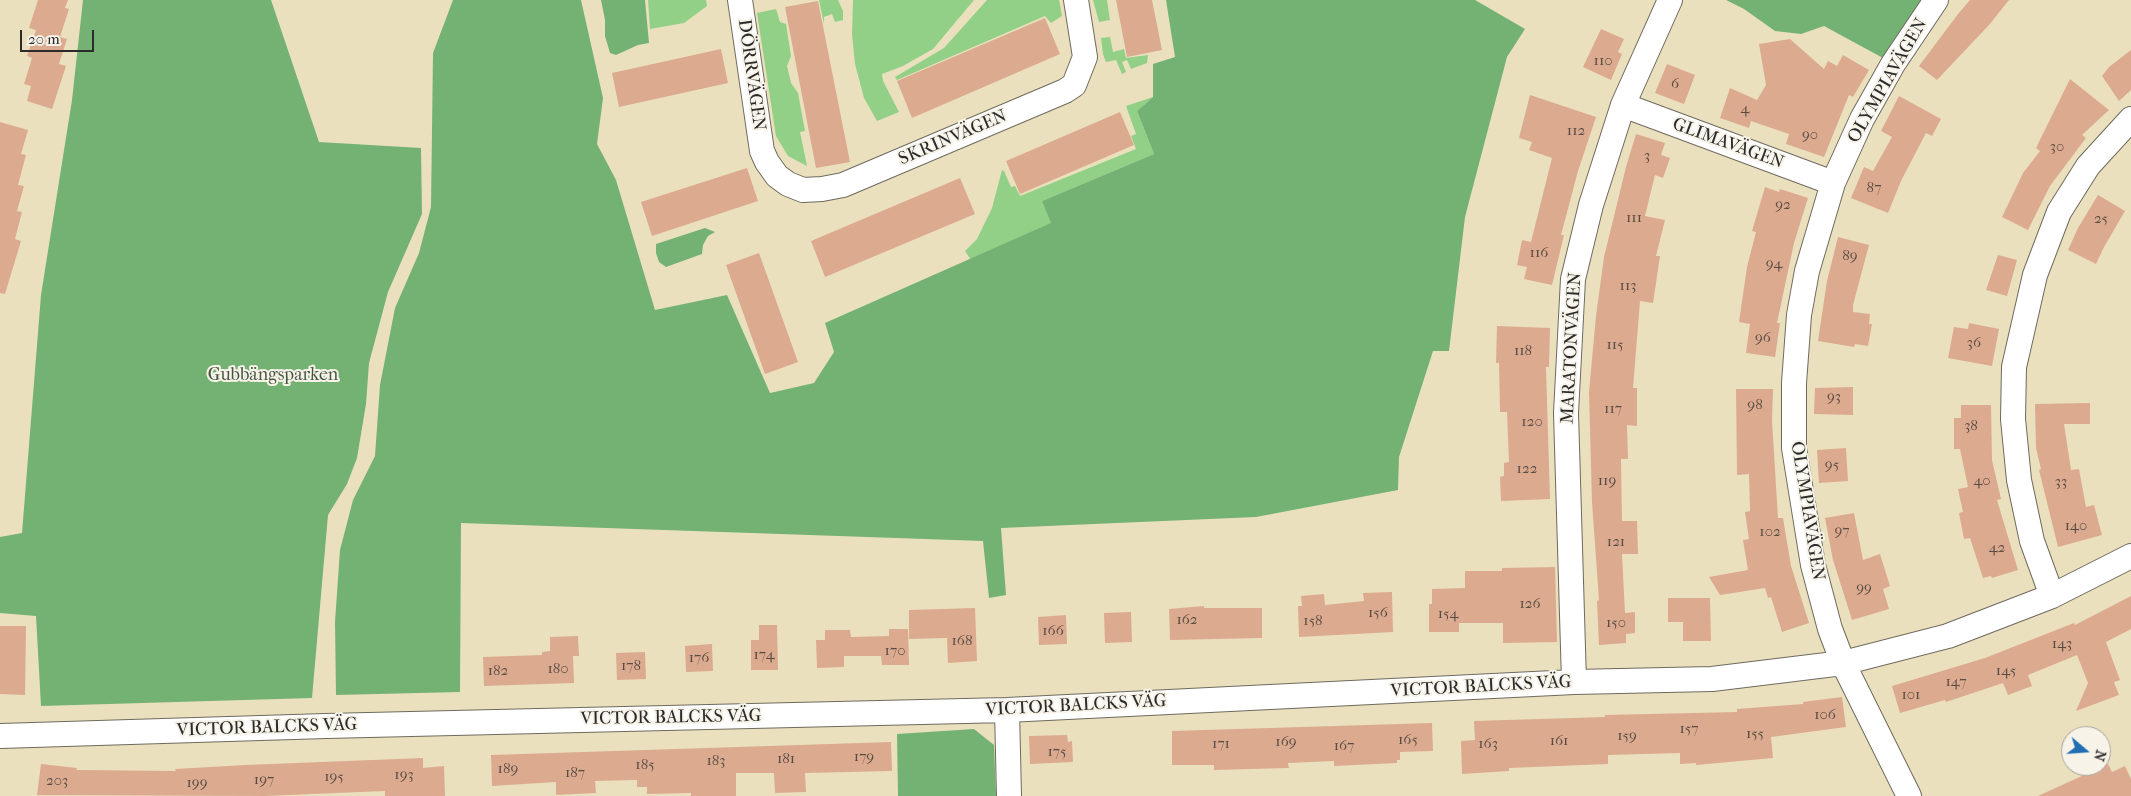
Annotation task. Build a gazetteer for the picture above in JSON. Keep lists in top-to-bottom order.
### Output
{
  "streets": {
    "street": [
      "DÖRRVÄGEN",
      "OLYMPIAVÄGEN",
      "SKRINVÄGEN",
      "GLIMAVÄGEN",
      "MARATONVÄGEN",
      "VICTOR BALCKS VÄG"
    ]
  },
  "crossings": [
    ["DÖRRVÄGEN", "SKRINVÄGEN"],
    ["OLYMPIAVÄGEN", "GLIMAVÄGEN"],
    ["OLYMPIAVÄGEN", "VICTOR BALCKS VÄG"],
    ["GLIMAVÄGEN", "MARATONVÄGEN"],
    ["MARATONVÄGEN", "VICTOR BALCKS VÄG"]
  ],
  "parks": ["Gubbängsparken"],
  "house_numbers": [
    "110",
    "6",
    "4",
    "112",
    "90",
    "30",
    "3",
    "87",
    "92",
    "111",
    "25",
    "116",
    "89",
    "94",
    "113",
    "96",
    "36",
    "115",
    "118",
    "93",
    "98",
    "117",
    "120",
    "38",
    "95",
    "122",
    "119",
    "40",
    "33",
    "140",
    "97",
    "102",
    "121",
    "42",
    "99",
    "126",
    "156",
    "154",
    "162",
    "158",
    "150",
    "166",
    "168",
    "143",
    "170",
    "174",
    "176",
    "178",
    "180",
    "182",
    "145",
    "147",
    "101",
    "106",
    "157",
    "155",
    "159",
    "165",
    "161",
    "169",
    "171",
    "163",
    "167",
    "175",
    "179",
    "181",
    "183",
    "185",
    "189",
    "187",
    "193",
    "195",
    "197",
    "203",
    "199"
  ],
  "scale_bar": "20 m",
  "north": "right"
}
